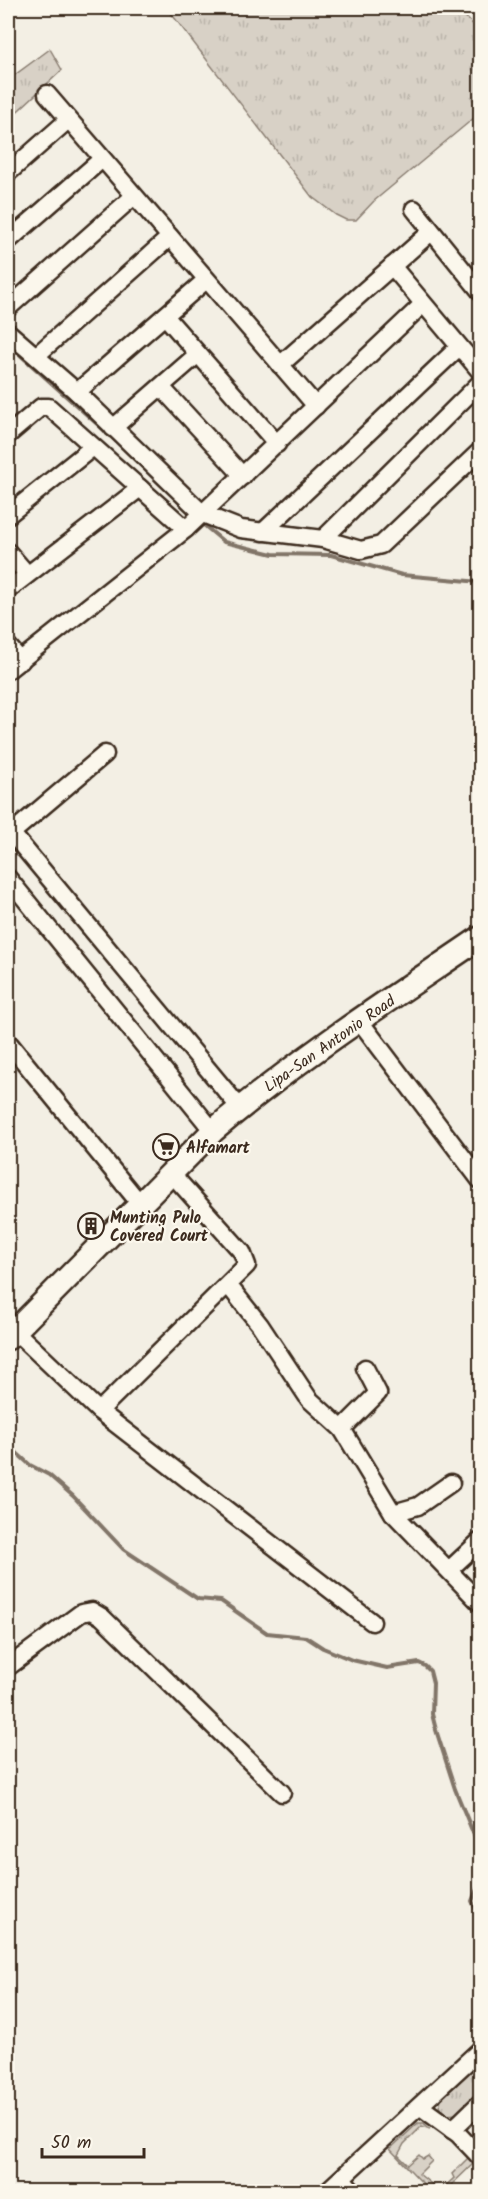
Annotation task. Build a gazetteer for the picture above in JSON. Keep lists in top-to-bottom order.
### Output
{
  "streets": {
    "main road": ["Lipa-San Antonio Road"]
  },
  "places": {
    "supermarket": ["Alfamart"],
    "building": ["Munting Pulo Covered Court"]
  },
  "scale_bar": "50 m"
}
